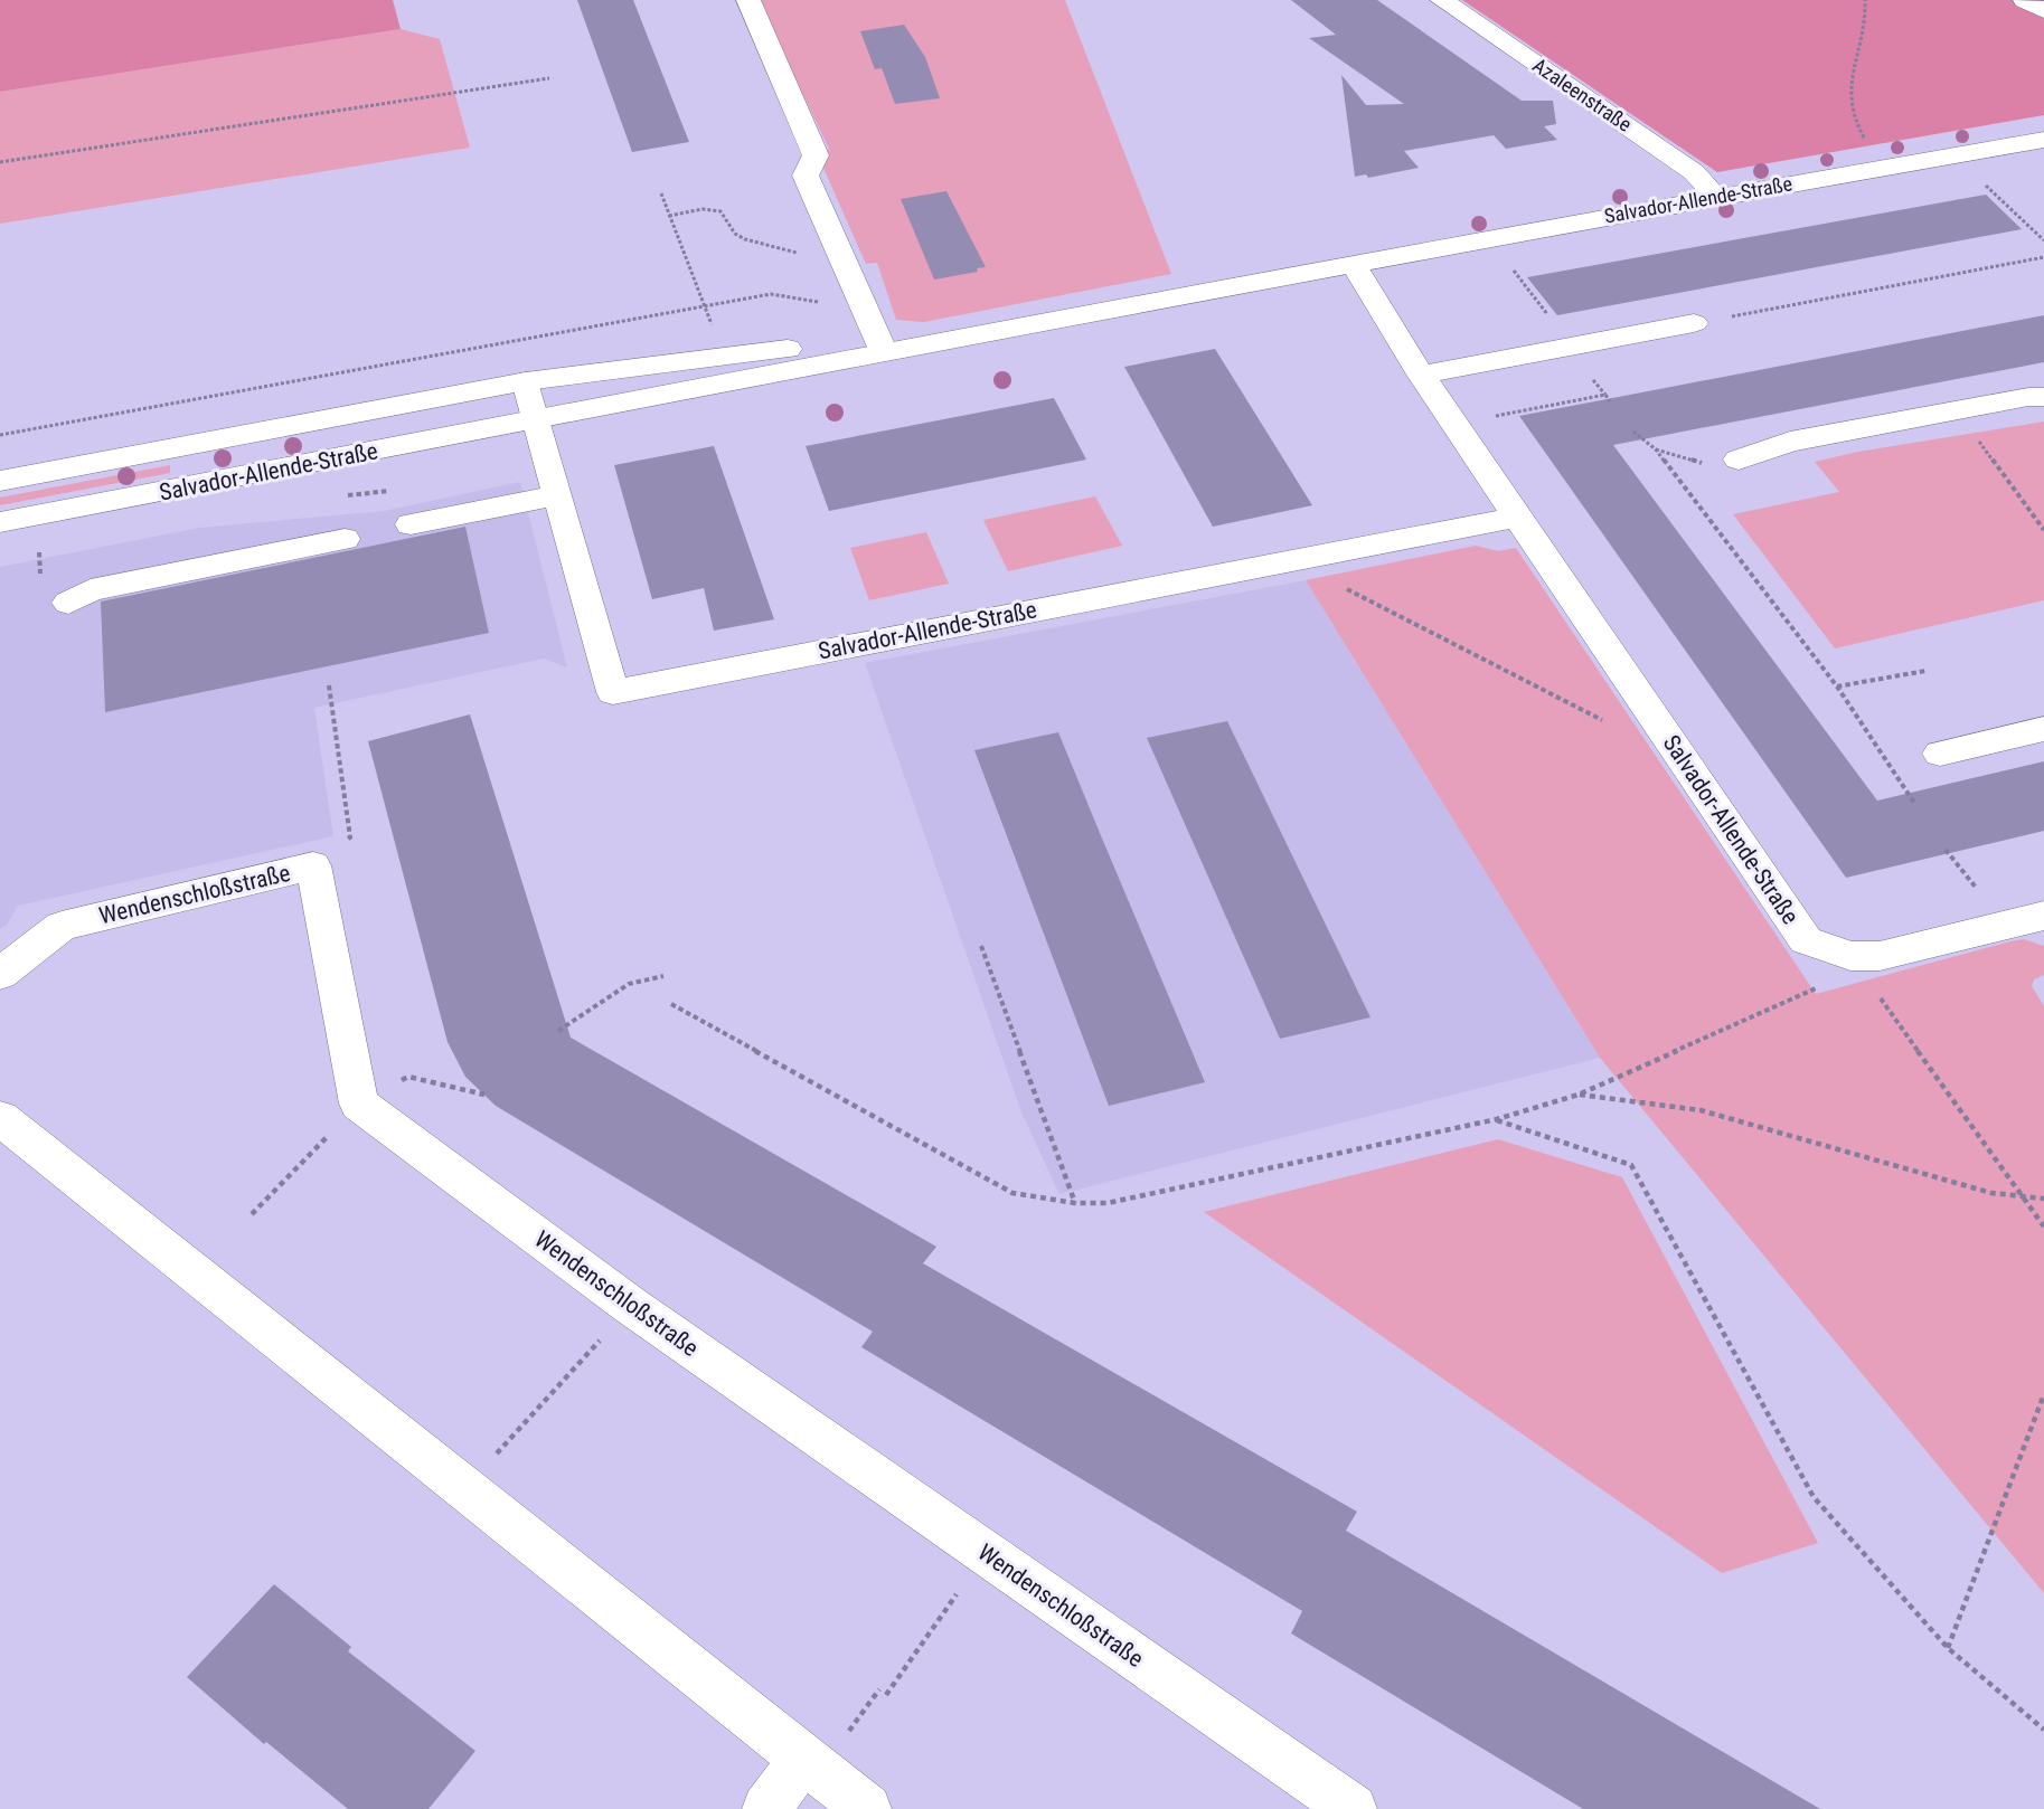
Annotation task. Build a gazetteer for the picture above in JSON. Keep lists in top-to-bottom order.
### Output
{
  "streets": {
    "street": ["Azaleenstraße", "Salvador-Allende-Straße", "Wendenschloßstraße"]
  },
  "crossings": [
    ["Azaleenstraße", "Salvador-Allende-Straße"]
  ]
}
